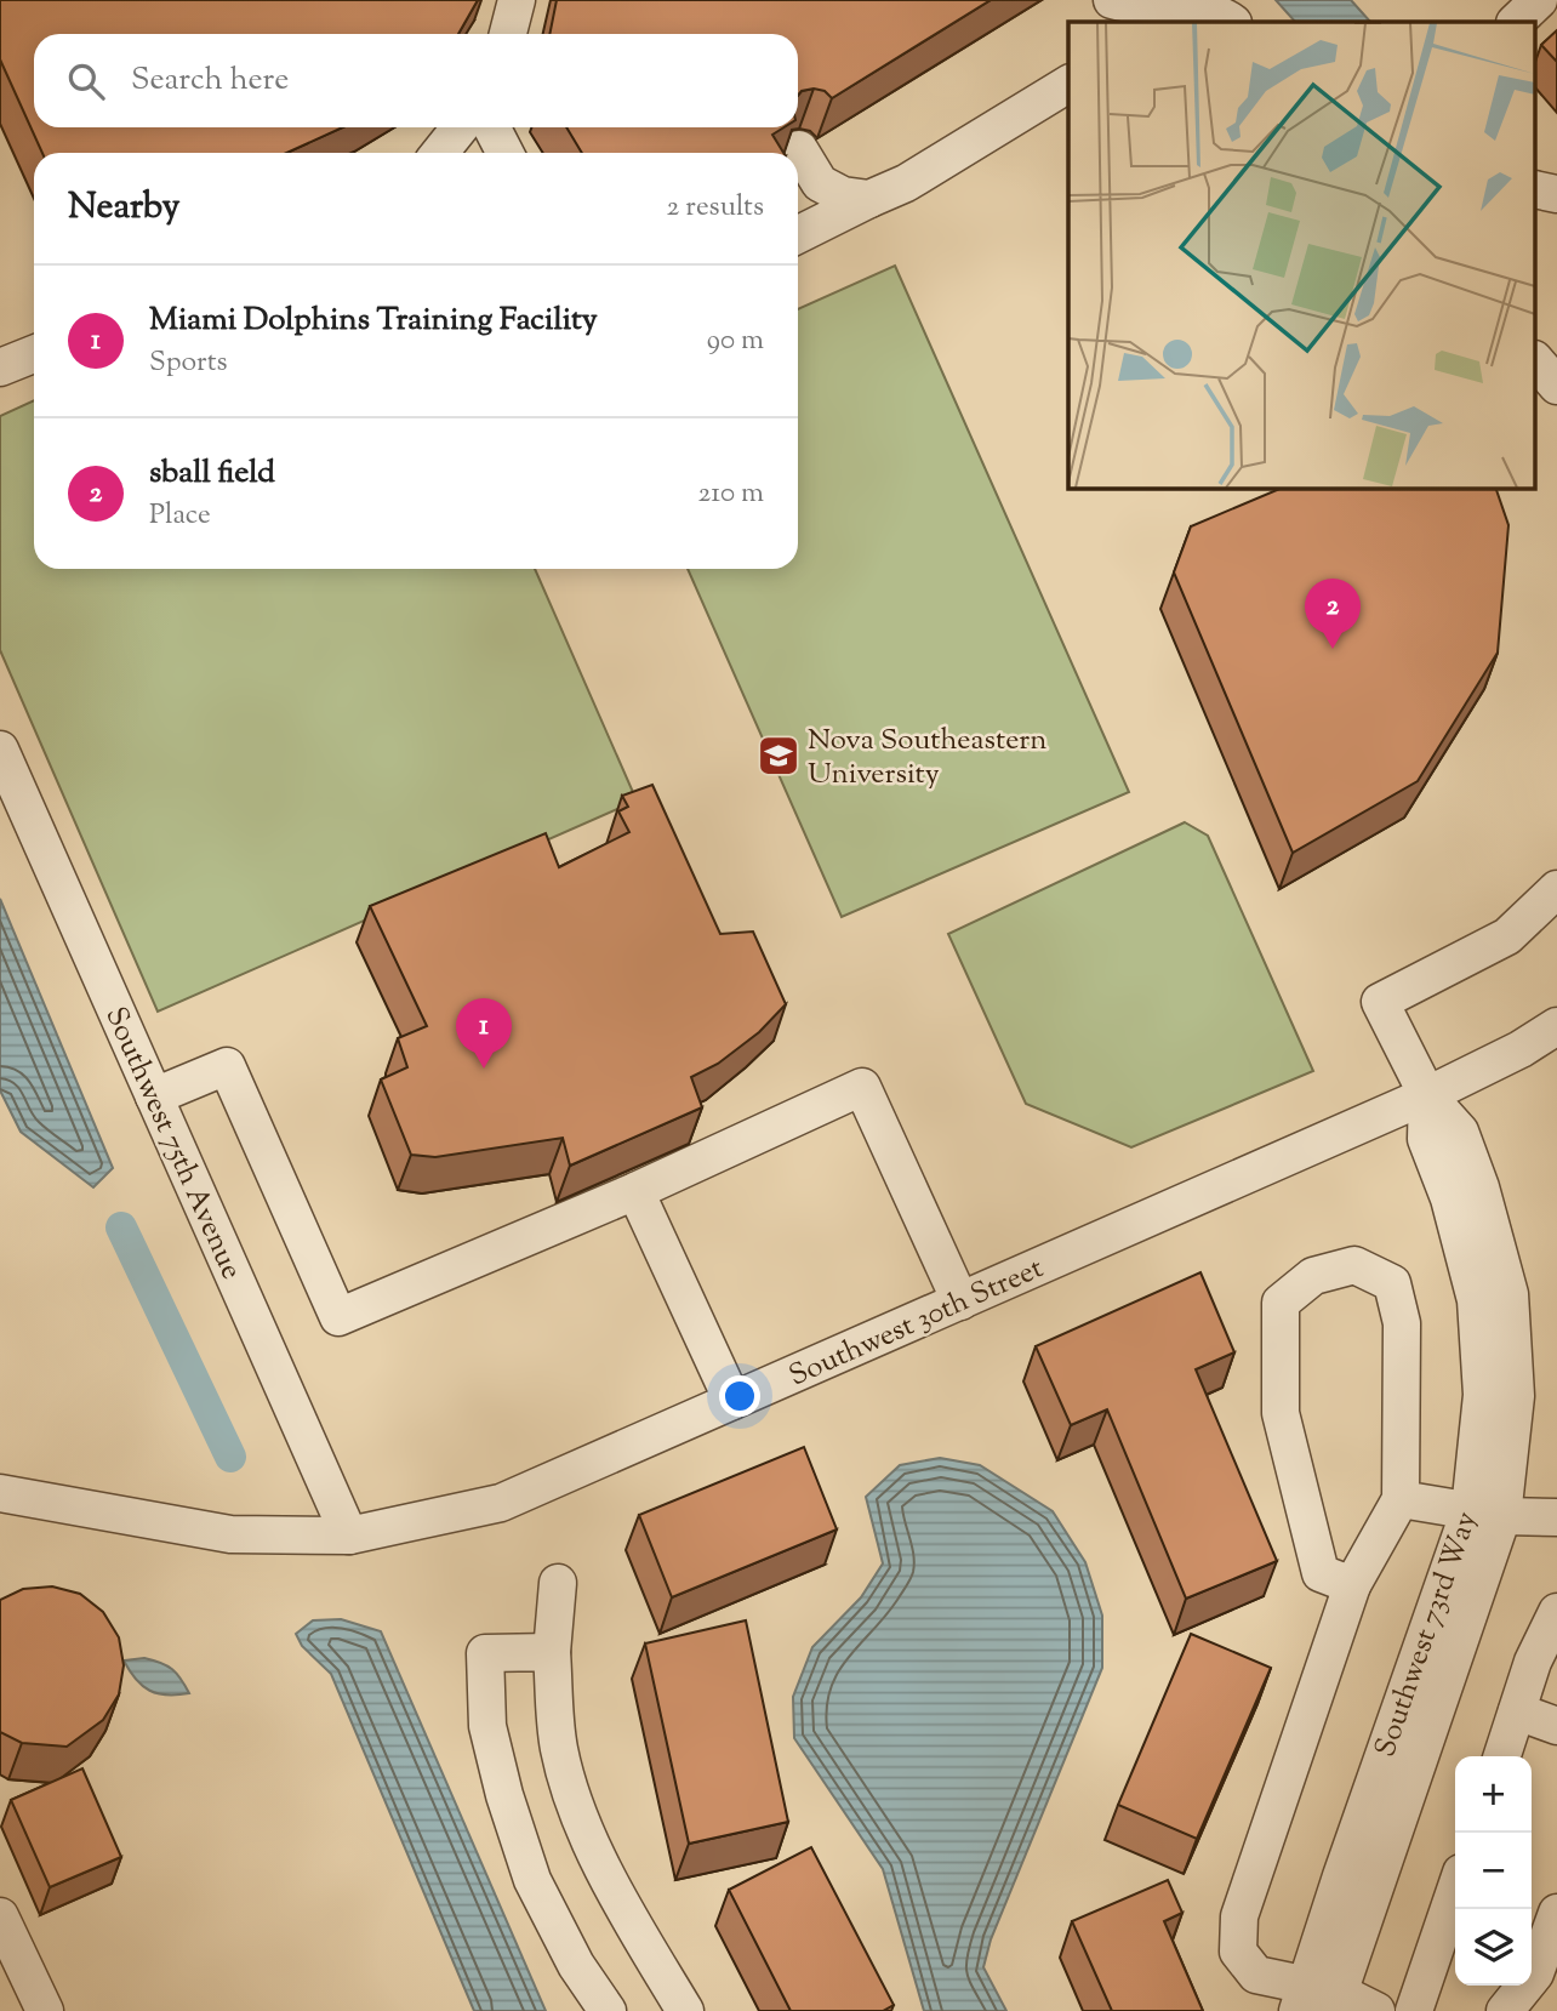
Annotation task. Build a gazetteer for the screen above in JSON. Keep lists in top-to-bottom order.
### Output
{
  "streets": {
    "street": ["Southwest 75th Avenue", "Southwest 30th Street", "Southwest 73rd Way"]
  },
  "crossings": [
    ["Southwest 75th Avenue", "Southwest 30th Street"],
    ["Southwest 30th Street", "Southwest 73rd Way"]
  ],
  "places": {
    "school or university": ["Nova Southeastern University"]
  },
  "page": {
    "search": "Search here",
    "heading": ["Nearby", "2 results"],
    "list": [
      {
        "mark": "1",
        "name": "Miami Dolphins Training Facility",
        "note": "Sports",
        "value": "90 m"
      },
      {
        "mark": "2",
        "name": "sball field",
        "note": "Place",
        "value": "210 m"
      }
    ],
    "pins": ["2", "1"],
    "map_buttons": ["+", "−"]
  }
}
